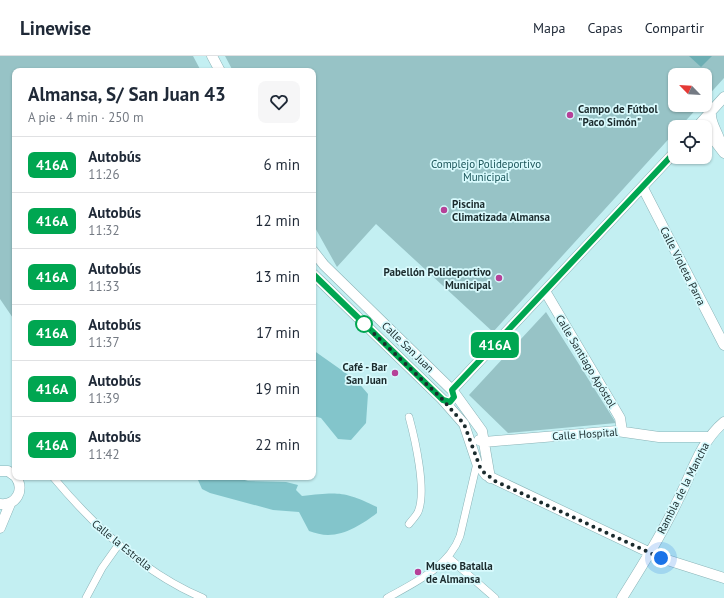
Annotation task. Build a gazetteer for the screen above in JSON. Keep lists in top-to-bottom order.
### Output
{
  "streets": {
    "street": [
      "Calle Violeta Parra",
      "Calle San Juan",
      "Calle Santiago Apóstol",
      "Calle Hospital",
      "Rambla de la Mancha",
      "Calle la Estrella"
    ]
  },
  "crossings": [
    ["Calle San Juan", "Calle Hospital"],
    ["Calle Santiago Apóstol", "Calle Hospital"],
    ["Calle Hospital", "Rambla de la Mancha"]
  ],
  "parks": ["Complejo Polideportivo Municipal"],
  "places": [
    "Campo de Fútbol \"Paco Simón\"",
    "Piscina Climatizada Almansa",
    "Pabellón Polideportivo Municipal",
    "Café - Bar San Juan",
    "Museo Batalla de Almansa"
  ],
  "lines": ["bus line 416A"],
  "north": "top left",
  "page": {
    "header": "Linewise",
    "nav": ["Mapa", "Capas", "Compartir"],
    "on_map": "416A",
    "heading": ["Almansa, S/ San Juan 43", "A pie · 4 min · 250 m"],
    "list": [
      {
        "mark": "416A",
        "name": "Autobús",
        "note": "11:26",
        "value": "6 min"
      },
      {
        "mark": "416A",
        "name": "Autobús",
        "note": "11:32",
        "value": "12 min"
      },
      {
        "mark": "416A",
        "name": "Autobús",
        "note": "11:33",
        "value": "13 min"
      },
      {
        "mark": "416A",
        "name": "Autobús",
        "note": "11:37",
        "value": "17 min"
      },
      {
        "mark": "416A",
        "name": "Autobús",
        "note": "11:39",
        "value": "19 min"
      },
      {
        "mark": "416A",
        "name": "Autobús",
        "note": "11:42",
        "value": "22 min"
      }
    ]
  }
}
